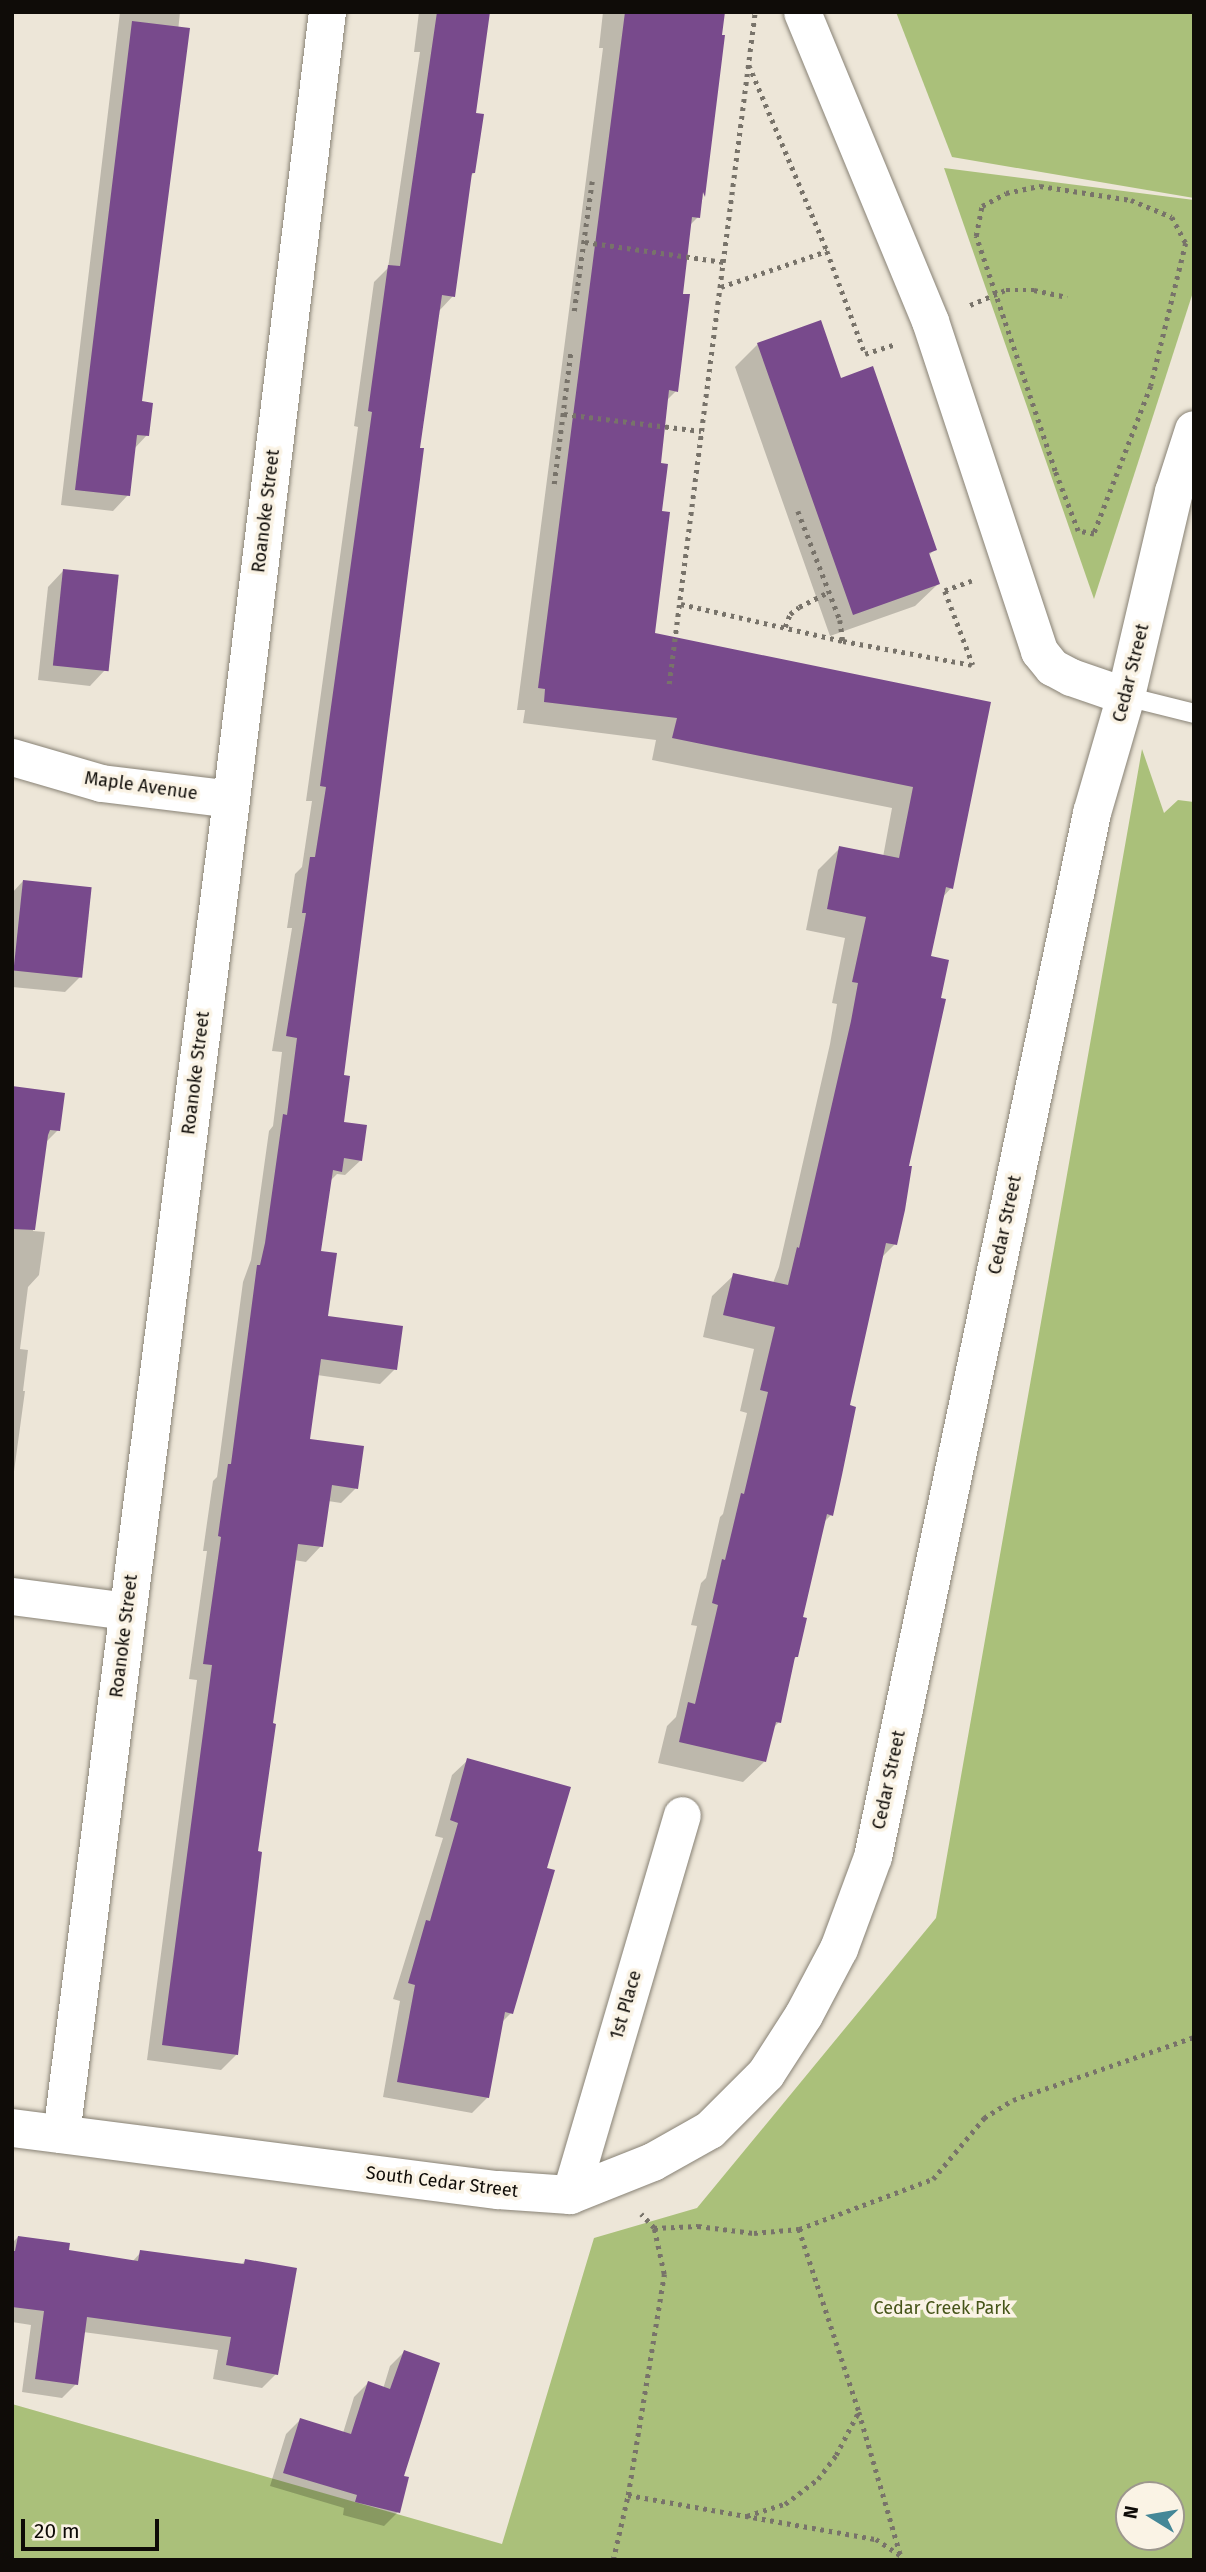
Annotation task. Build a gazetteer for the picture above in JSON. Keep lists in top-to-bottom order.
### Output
{
  "streets": {
    "street": [
      "Roanoke Street",
      "Cedar Street",
      "Maple Avenue",
      "1st Place",
      "South Cedar Street"
    ]
  },
  "crossings": [
    ["Roanoke Street", "Maple Avenue"],
    ["Roanoke Street", "South Cedar Street"],
    ["Cedar Street", "South Cedar Street"],
    ["1st Place", "South Cedar Street"]
  ],
  "parks": ["Cedar Creek Park"],
  "scale_bar": "20 m",
  "north": "left"
}
